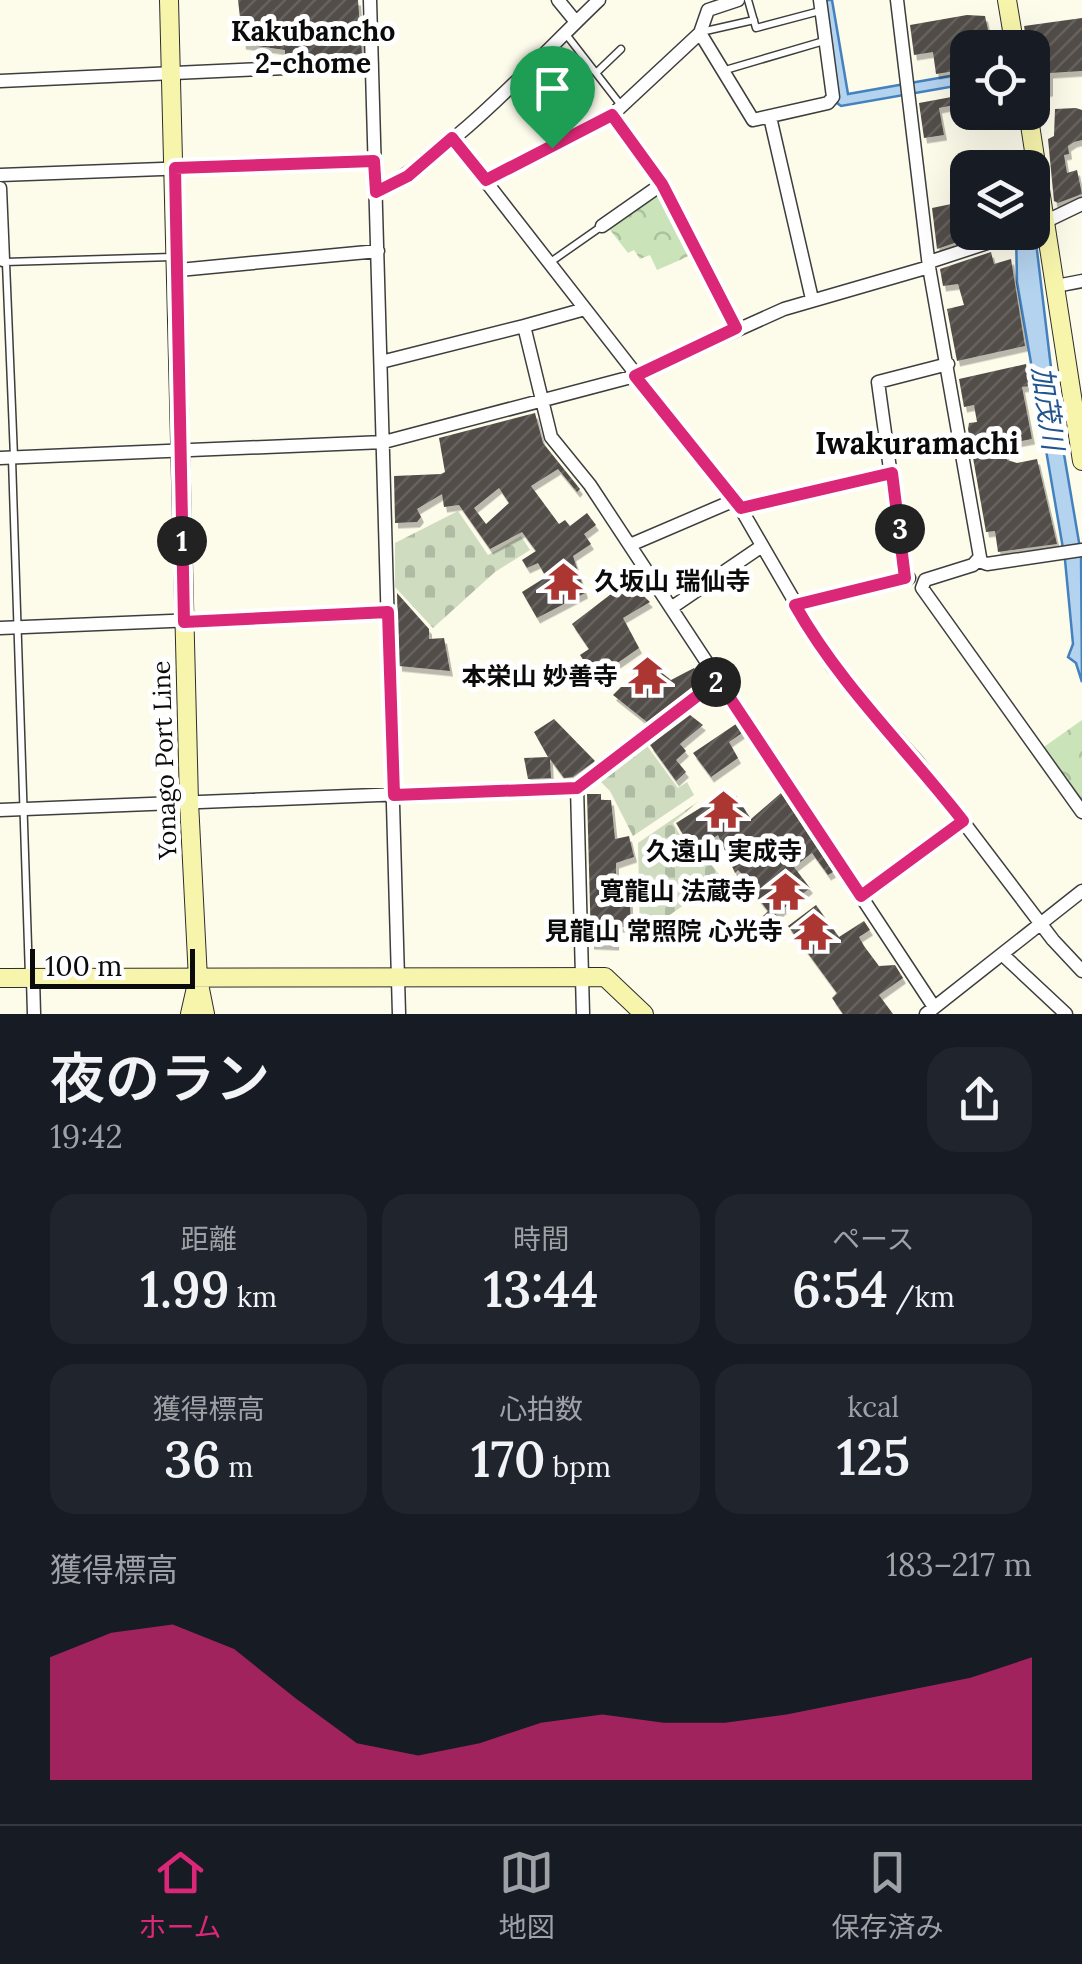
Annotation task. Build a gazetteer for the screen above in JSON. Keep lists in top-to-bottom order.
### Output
{
  "streets": {
    "main road": ["Yonago Port Line"]
  },
  "districts": ["Kakubancho 2-chome", "Iwakuramachi"],
  "water": ["加茂川"],
  "places": {
    "temple": [
      "久坂山 瑞仙寺",
      "本栄山 妙善寺",
      "久遠山 実成寺",
      "寛龍山 法蔵寺",
      "見龍山 常照院 心光寺"
    ]
  },
  "scale_bar": "100 m",
  "page": {
    "pins": ["3", "1", "2"],
    "scale": "100 m",
    "heading": ["夜のラン", "19:42"],
    "stats": [
      ["距離", "1.99 km"],
      ["時間", "13:44"],
      ["ペース", "6:54 /km"],
      ["獲得標高", "36 m"],
      ["心拍数", "170 bpm"],
      ["kcal", "125"]
    ],
    "chart": ["獲得標高", "183–217 m"],
    "tabs": ["ホーム", "地図", "保存済み"]
  }
}
